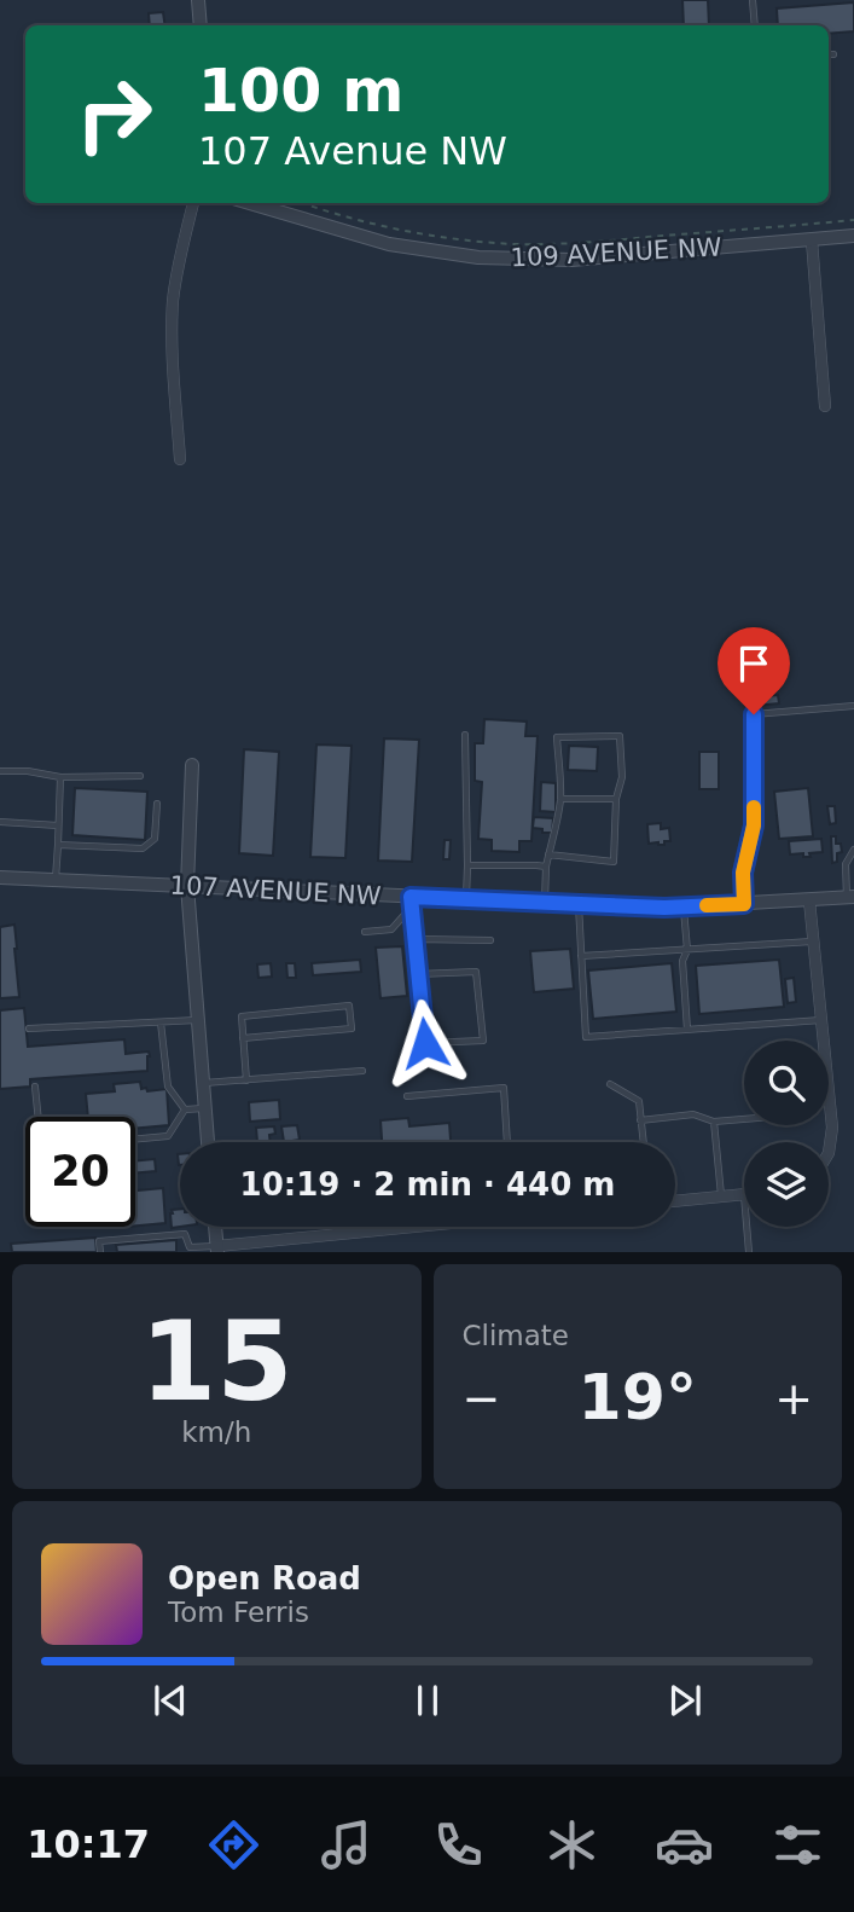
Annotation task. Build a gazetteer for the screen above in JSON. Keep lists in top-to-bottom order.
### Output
{
  "streets": {
    "street": ["109 AVENUE NW", "107 AVENUE NW"]
  },
  "page": {
    "turn": ["100 m", "107 Avenue NW"],
    "limit": "20",
    "trip": "10:19 · 2 min · 440 m",
    "tile": [
      ["15", "km/h"],
      "Climate"
    ],
    "heat": ["−", "19°", "+"],
    "song": ["Open Road", "Tom Ferris"],
    "tabs": "10:17"
  }
}
